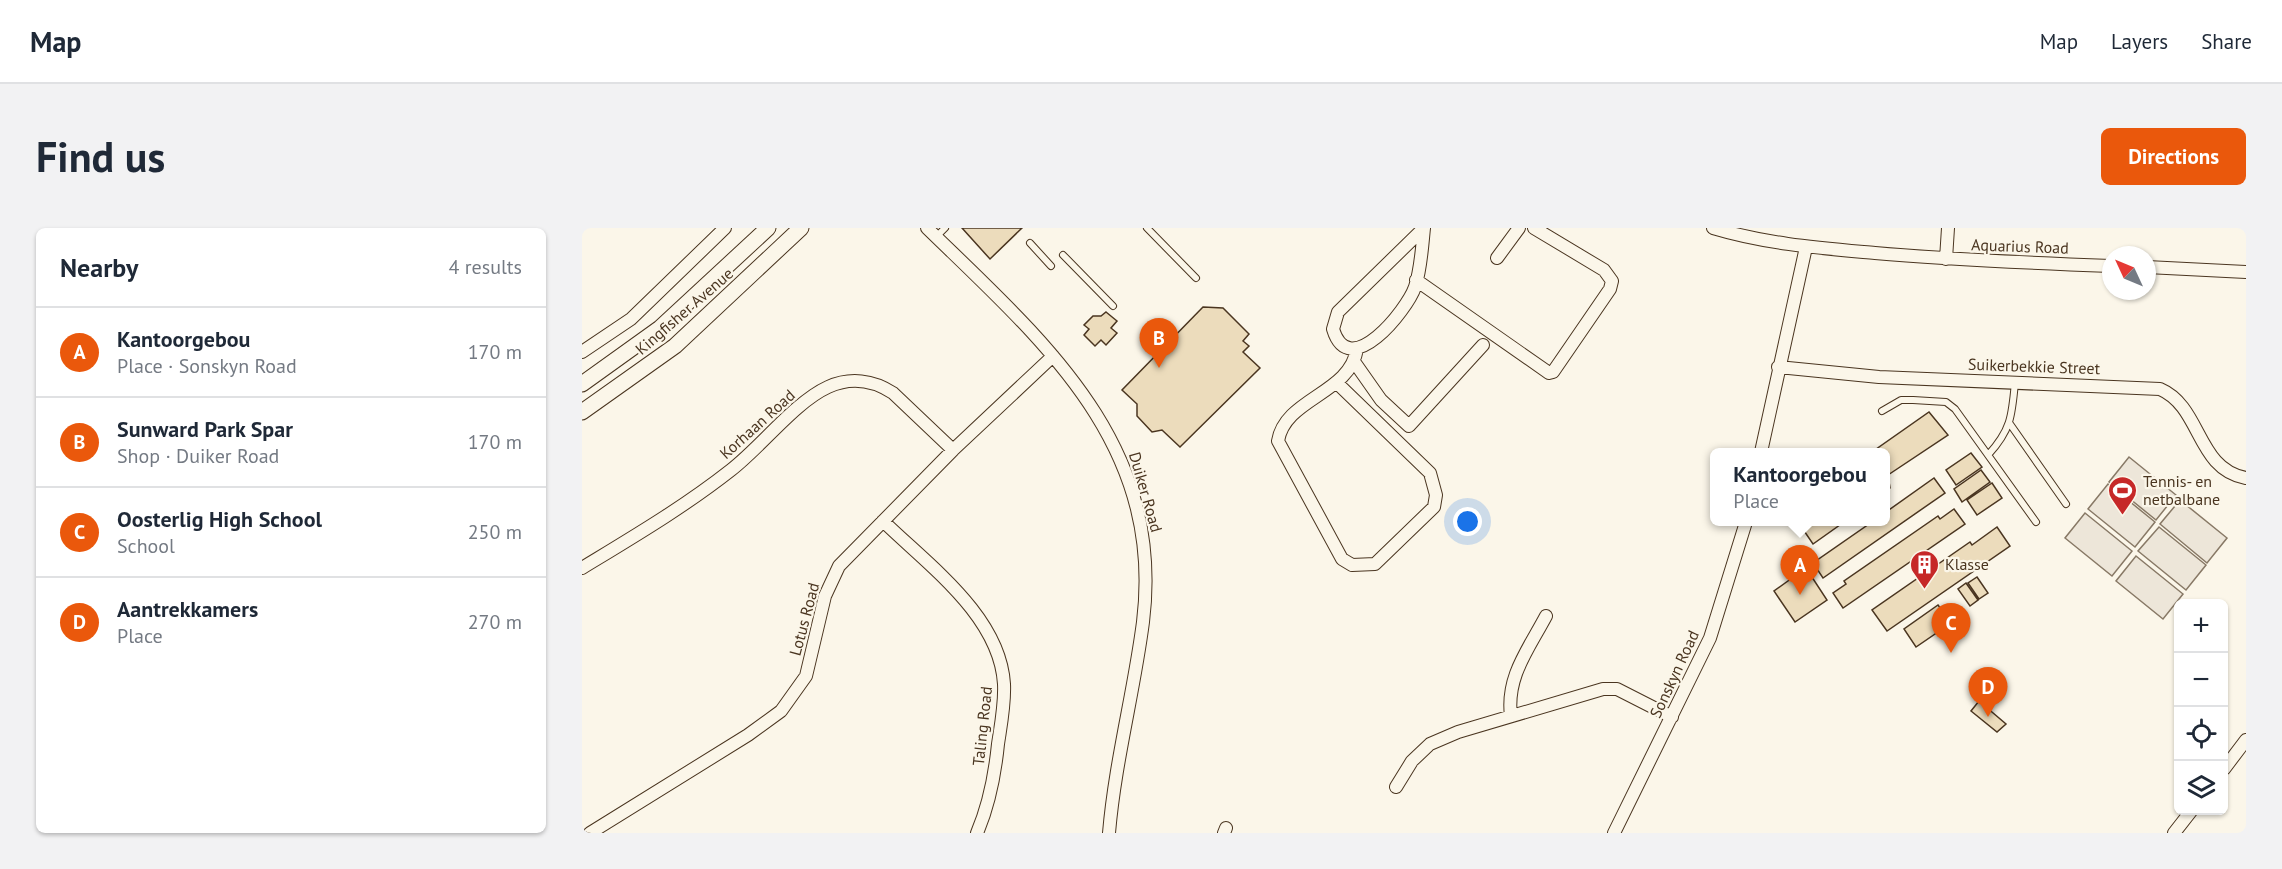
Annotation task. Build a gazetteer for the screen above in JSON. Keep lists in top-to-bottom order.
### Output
{
  "streets": {
    "street": [
      "Aquarius Road",
      "Kingfisher Avenue",
      "Suikerbekkie Street",
      "Korhaan Road",
      "Duiker Road",
      "Lotus Road",
      "Sonskyn Road",
      "Taling Road"
    ]
  },
  "crossings": [
    ["Korhaan Road", "Lotus Road"],
    ["Duiker Road", "Lotus Road"],
    ["Lotus Road", "Taling Road"]
  ],
  "places": {
    "sports": ["Tennis- en netbalbane"],
    "building": ["Klasse"]
  },
  "north": "top left",
  "page": {
    "header": "Map",
    "nav": ["Map", "Layers", "Share"],
    "buttons": "Directions",
    "title": "Find us",
    "heading": ["Nearby", "4 results"],
    "list": [
      {
        "mark": "A",
        "name": "Kantoorgebou",
        "note": "Place · Sonskyn Road",
        "value": "170 m"
      },
      {
        "mark": "B",
        "name": "Sunward Park Spar",
        "note": "Shop · Duiker Road",
        "value": "170 m"
      },
      {
        "mark": "C",
        "name": "Oosterlig High School",
        "note": "School",
        "value": "250 m"
      },
      {
        "mark": "D",
        "name": "Aantrekkamers",
        "note": "Place",
        "value": "270 m"
      }
    ],
    "pins": [
      "B",
      "A",
      "C",
      "D"
    ],
    "popup": ["Kantoorgebou", "Place"],
    "map_buttons": ["+", "−"]
  }
}
